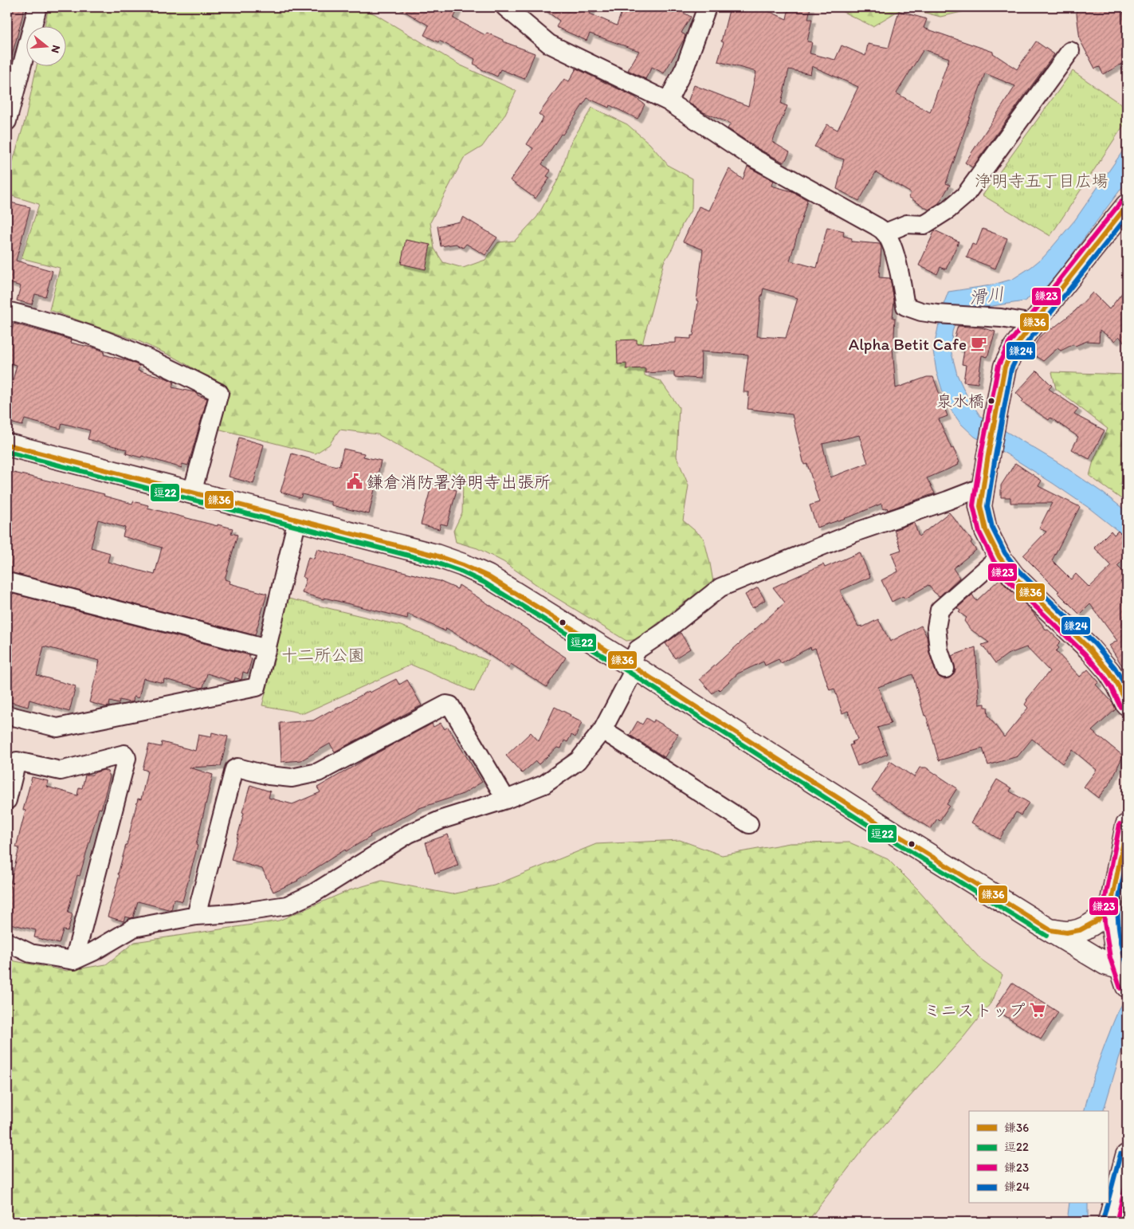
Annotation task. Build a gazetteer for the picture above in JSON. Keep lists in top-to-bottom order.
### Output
{
  "water": ["滑川"],
  "parks": ["浄明寺五丁目広場", "十二所公園"],
  "places": {
    "cafe": ["Alpha Betit Cafe"],
    "other": ["泉水橋"],
    "public building": ["鎌倉消防署浄明寺出張所"],
    "supermarket": ["ミニストップ"]
  },
  "lines": [
    "transit line 鎌23",
    "transit line 鎌36",
    "transit line 鎌24",
    "transit line 逗22"
  ],
  "legend": [
    "鎌36",
    "逗22",
    "鎌23",
    "鎌24"
  ],
  "north": "right"
}
